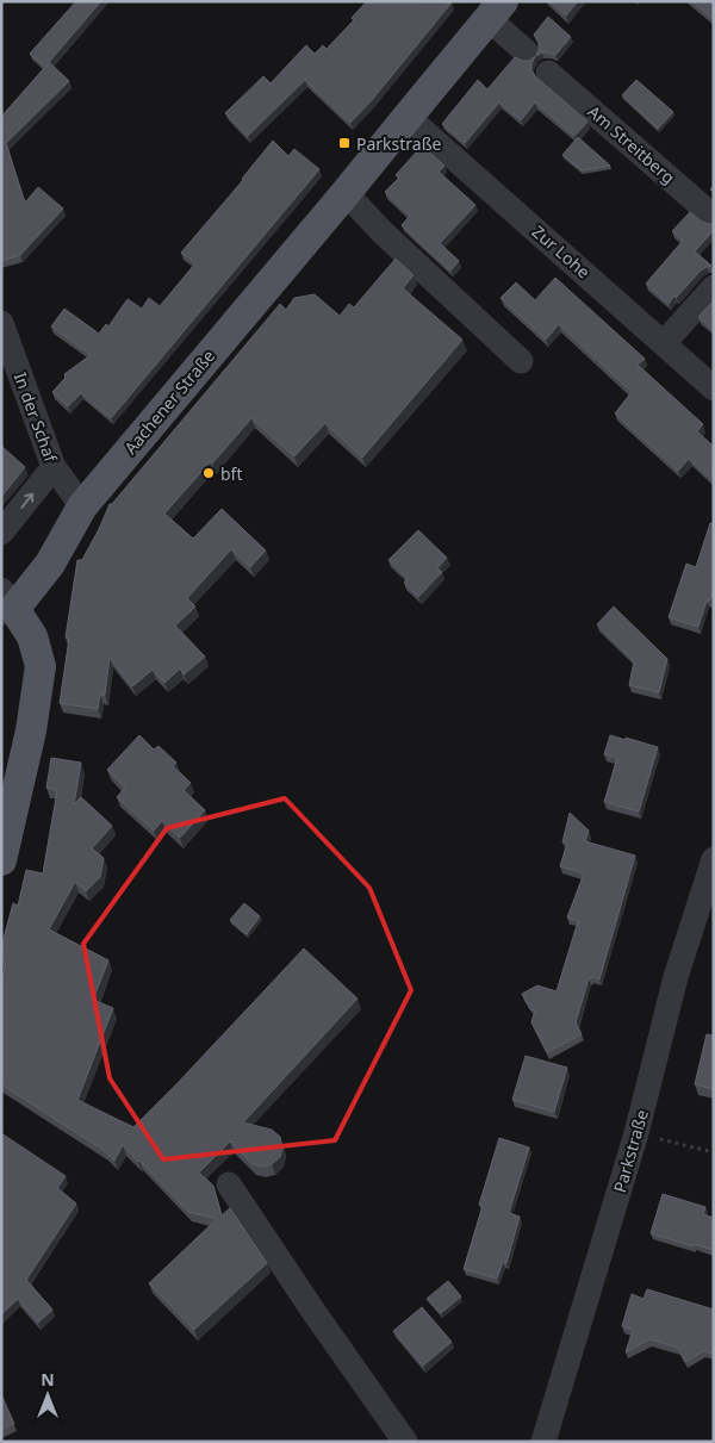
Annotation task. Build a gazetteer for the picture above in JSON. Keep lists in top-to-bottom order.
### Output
{
  "streets": {
    "main road": ["Aachener Straße"],
    "street": [
      "Am Streitberg",
      "Zur Lohe",
      "In der Schaf",
      "Parkstraße"
    ]
  },
  "crossings": [
    ["Zur Lohe", "Aachener Straße"],
    ["Aachener Straße", "In der Schaf"]
  ],
  "places": {
    "transit": ["Parkstraße"],
    "other": ["bft"]
  },
  "north": "top"
}
